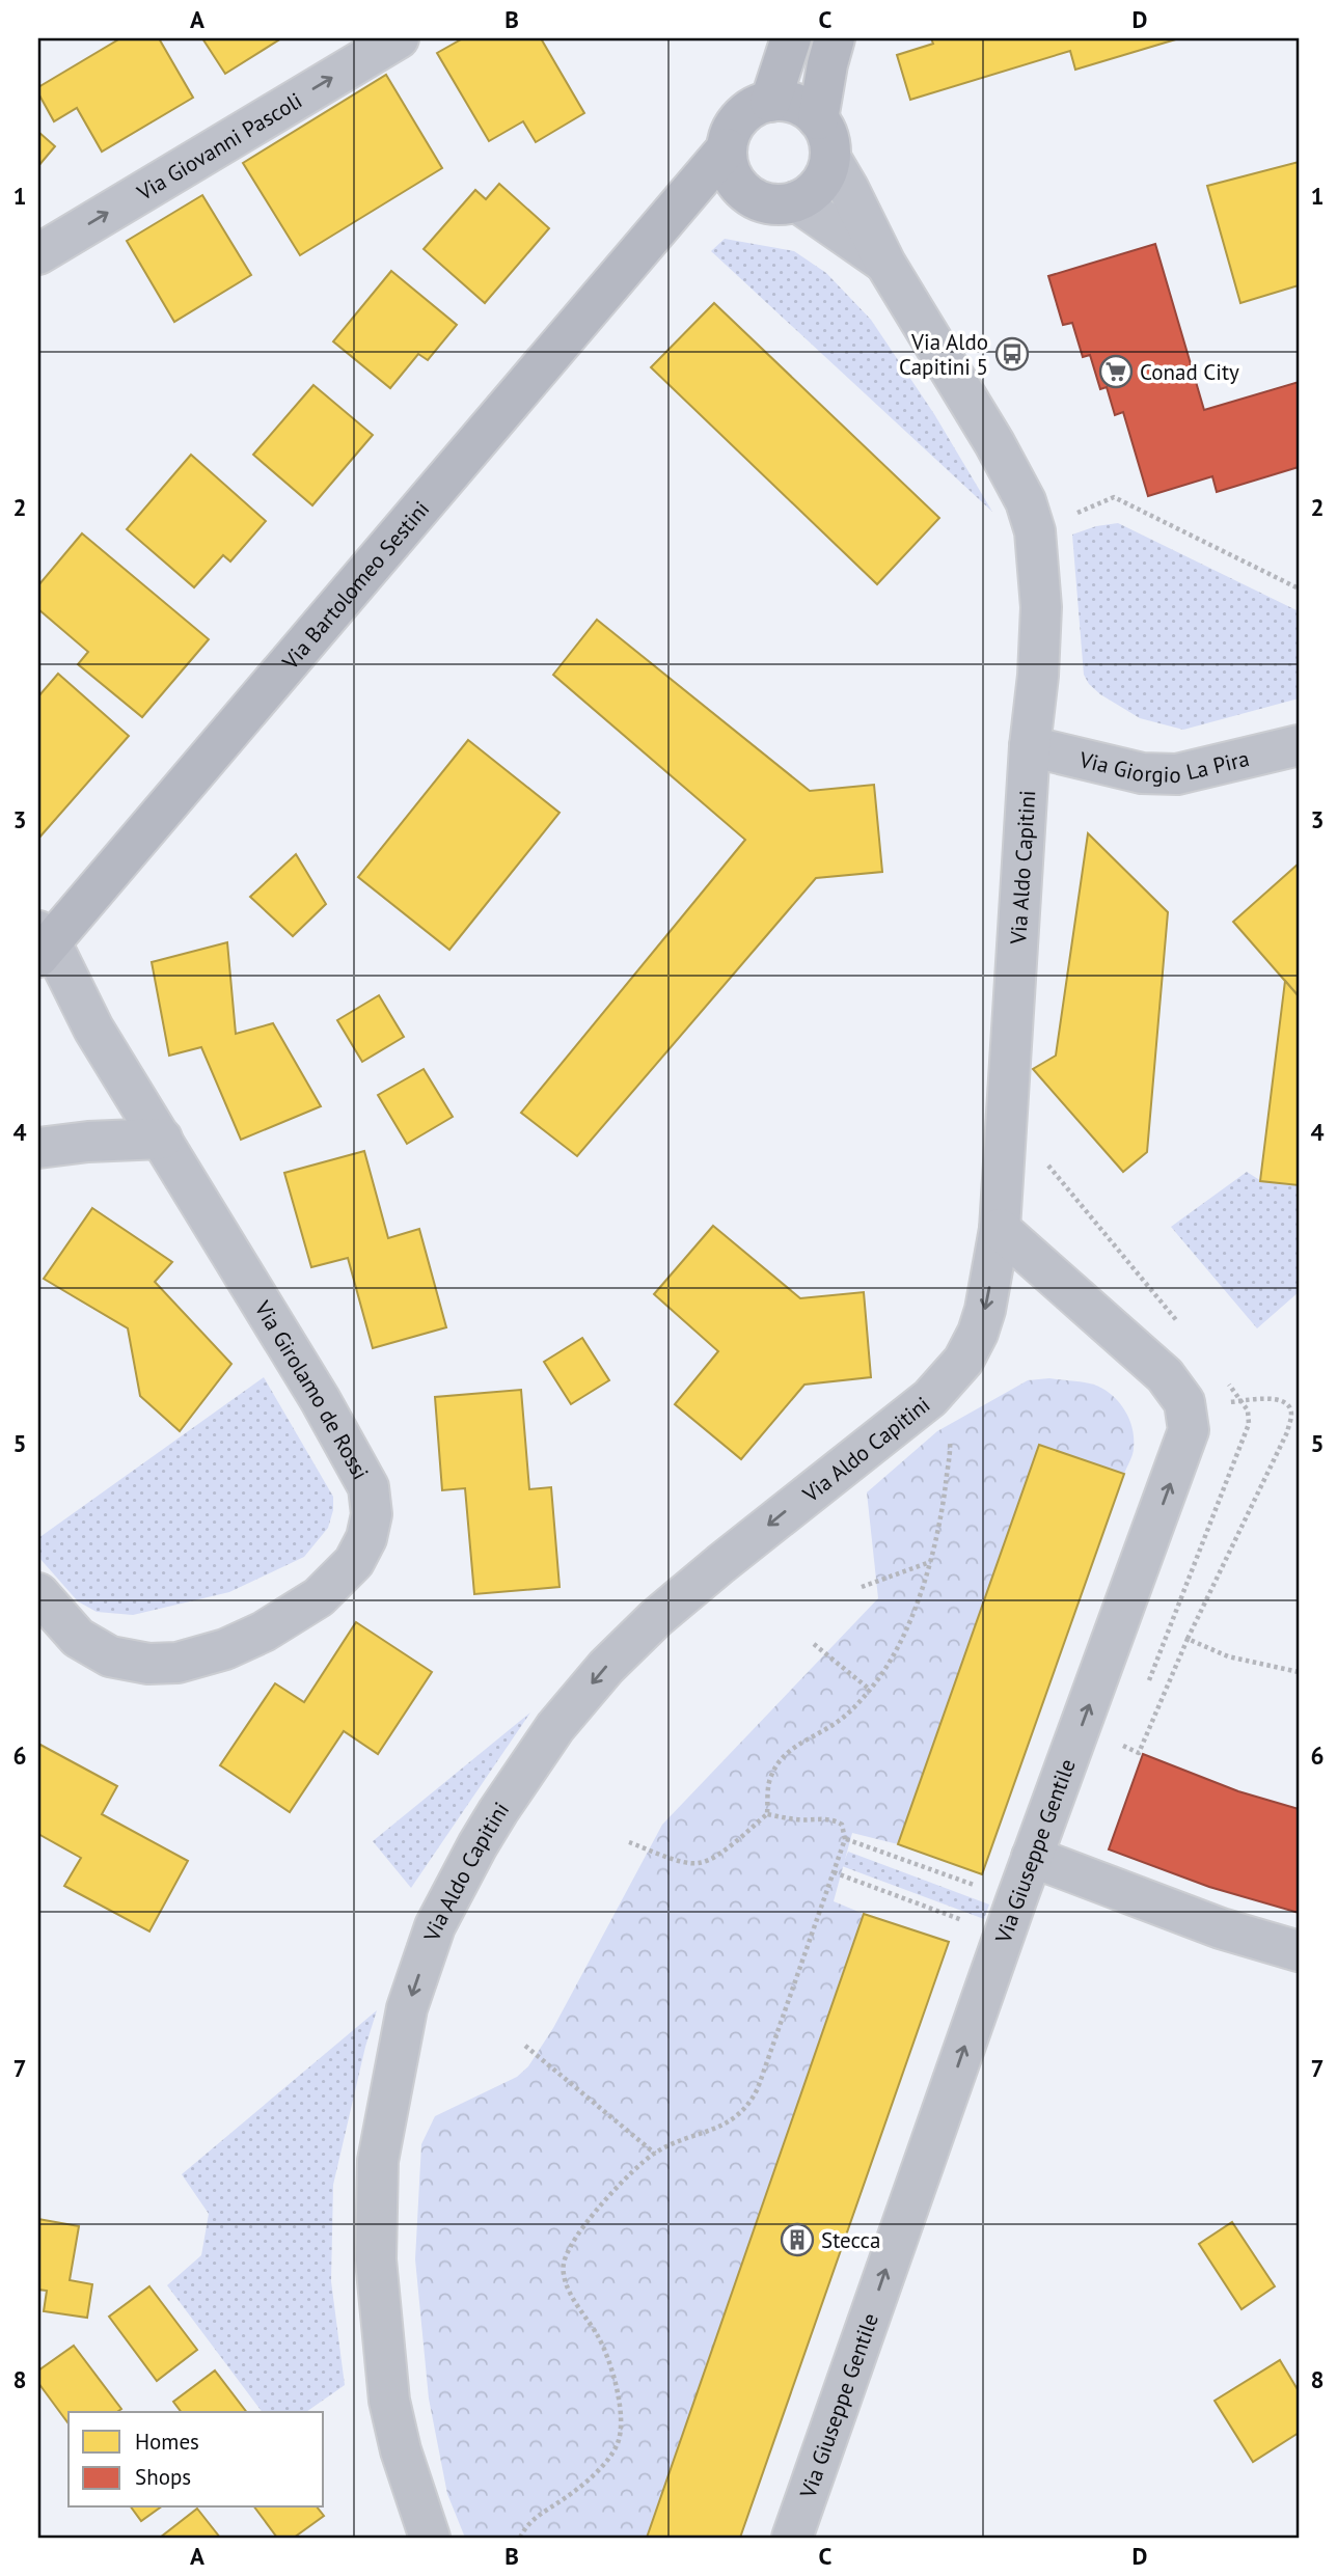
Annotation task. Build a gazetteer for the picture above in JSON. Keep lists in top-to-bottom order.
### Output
{
  "streets": {
    "main road": ["Via Bartolomeo Sestini"],
    "street": [
      "Via Giovanni Pascoli",
      "Via Giorgio La Pira",
      "Via Aldo Capitini",
      "Via Girolamo de Rossi",
      "Via Giuseppe Gentile"
    ]
  },
  "crossings": [
    ["Via Bartolomeo Sestini", "Via Aldo Capitini"],
    ["Via Bartolomeo Sestini", "Via Girolamo de Rossi"],
    ["Via Giorgio La Pira", "Via Aldo Capitini"]
  ],
  "one_way": ["Via Giovanni Pascoli", "Via Aldo Capitini", "Via Giuseppe Gentile"],
  "places": {
    "bus stop": ["Via Aldo Capitini 5"],
    "supermarket": ["Conad City"],
    "building": ["Stecca"]
  },
  "legend": ["Homes", "Shops"],
  "grid": {
    "columns": [
      "A",
      "B",
      "C",
      "D"
    ],
    "rows": [
      "1",
      "2",
      "3",
      "4",
      "5",
      "6",
      "7",
      "8"
    ]
  }
}
